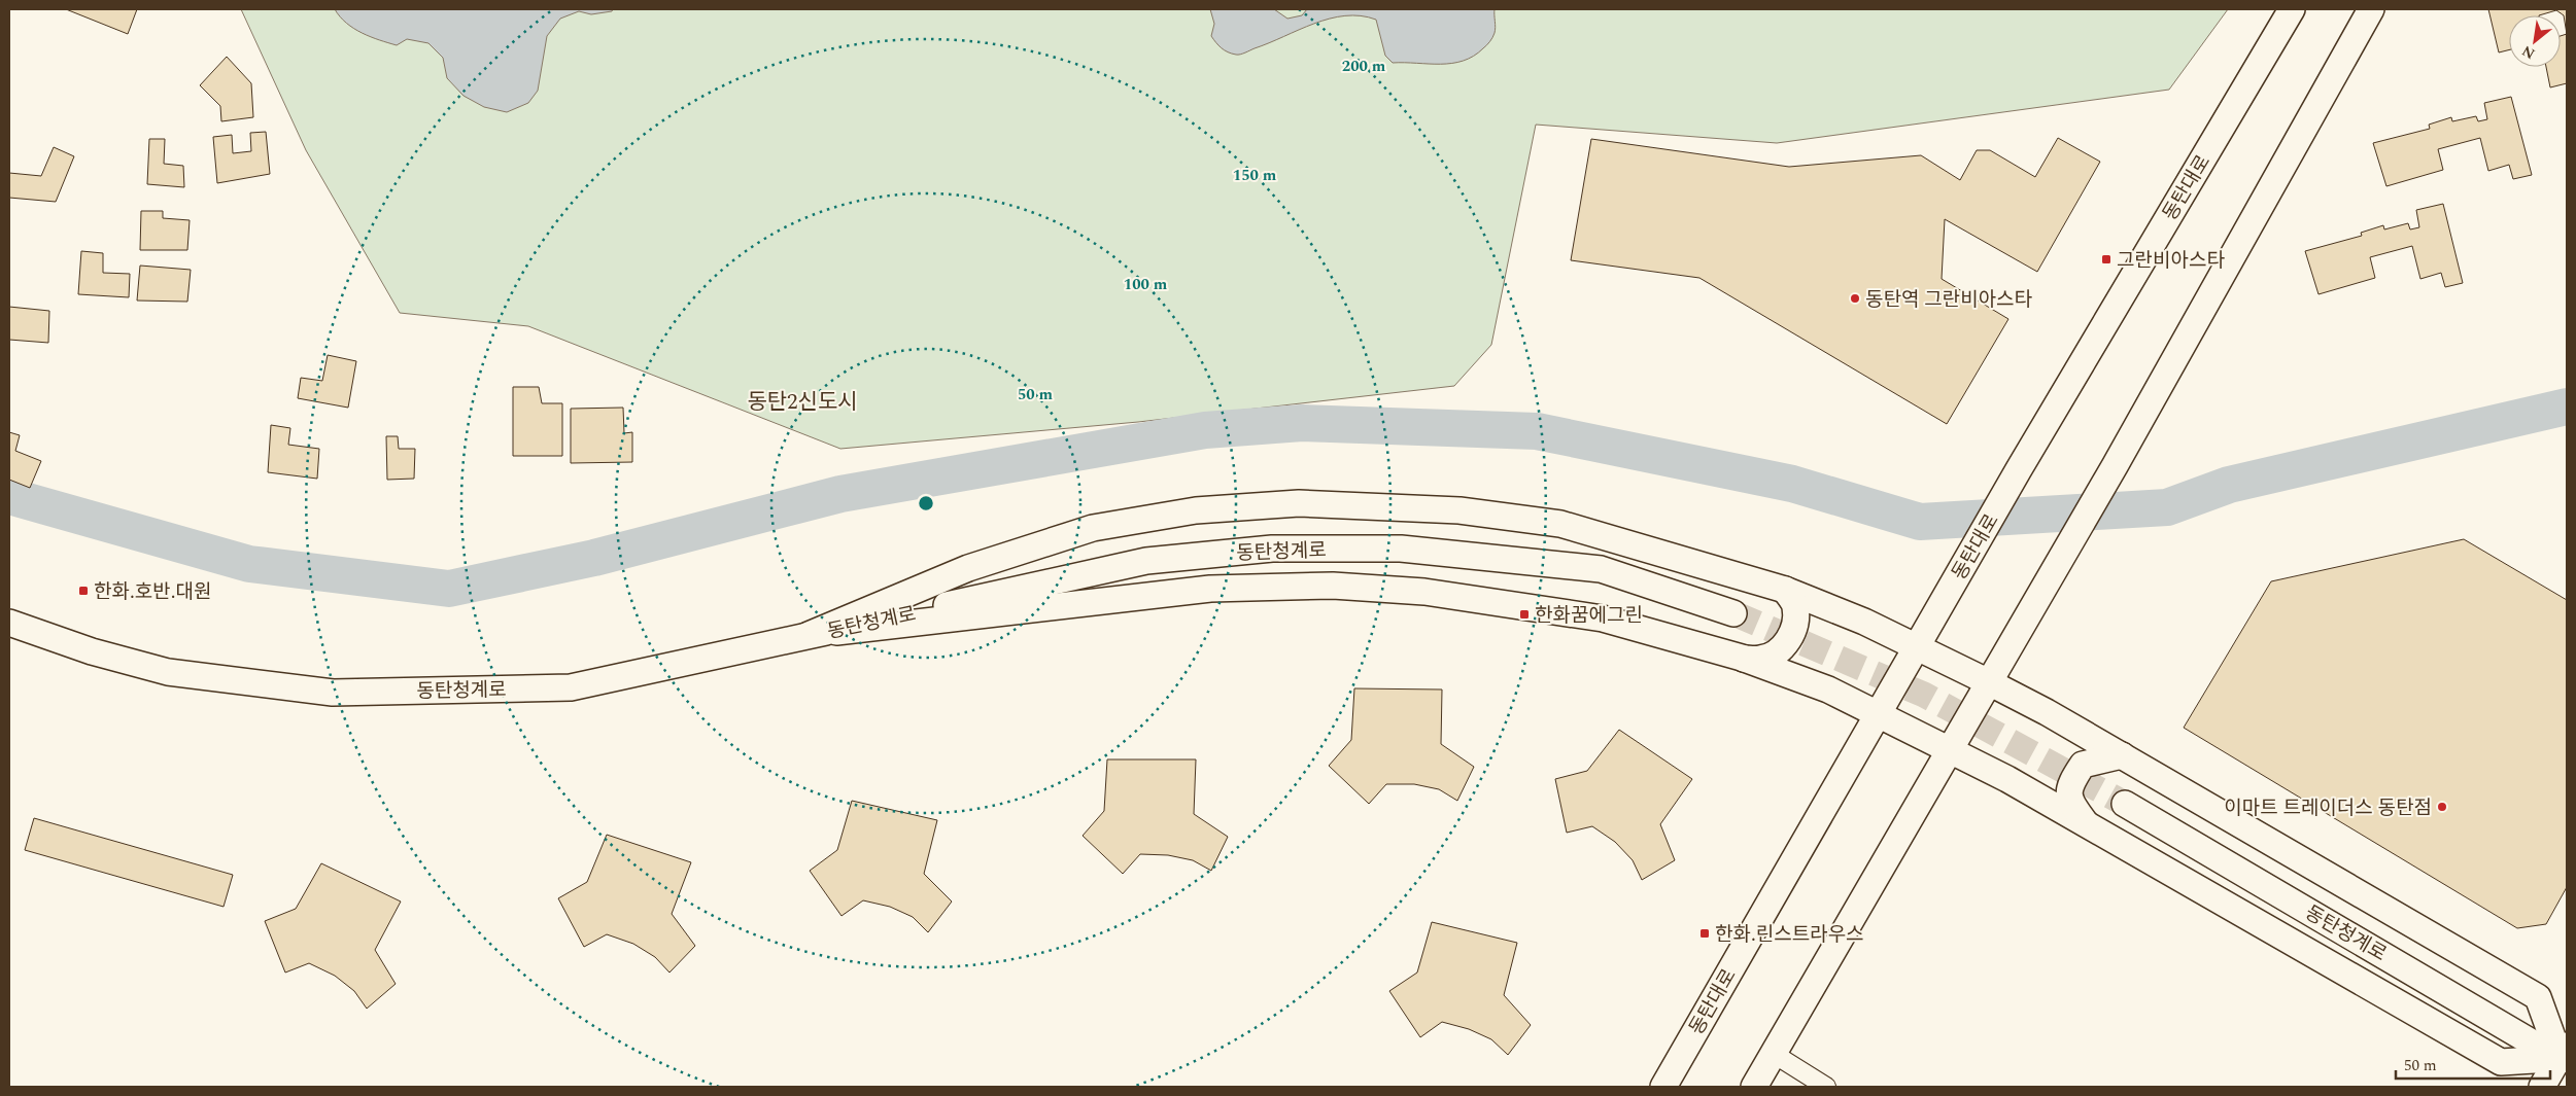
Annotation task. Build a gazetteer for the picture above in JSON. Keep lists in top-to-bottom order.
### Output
{
  "streets": {
    "street": ["동탄대로", "동탄청계로"]
  },
  "districts": ["동탄2신도시"],
  "places": {
    "transit": [
      "그란비아스타",
      "한화.호반.대원",
      "한화꿈에그린",
      "한화.린스트라우스"
    ],
    "other": ["동탄역 그란비아스타", "이마트 트레이더스 동탄점"]
  },
  "scale_bar": "50 m",
  "north": "bottom left",
  "rings": [
    "200 m",
    "150 m",
    "100 m",
    "50 m"
  ]
}
